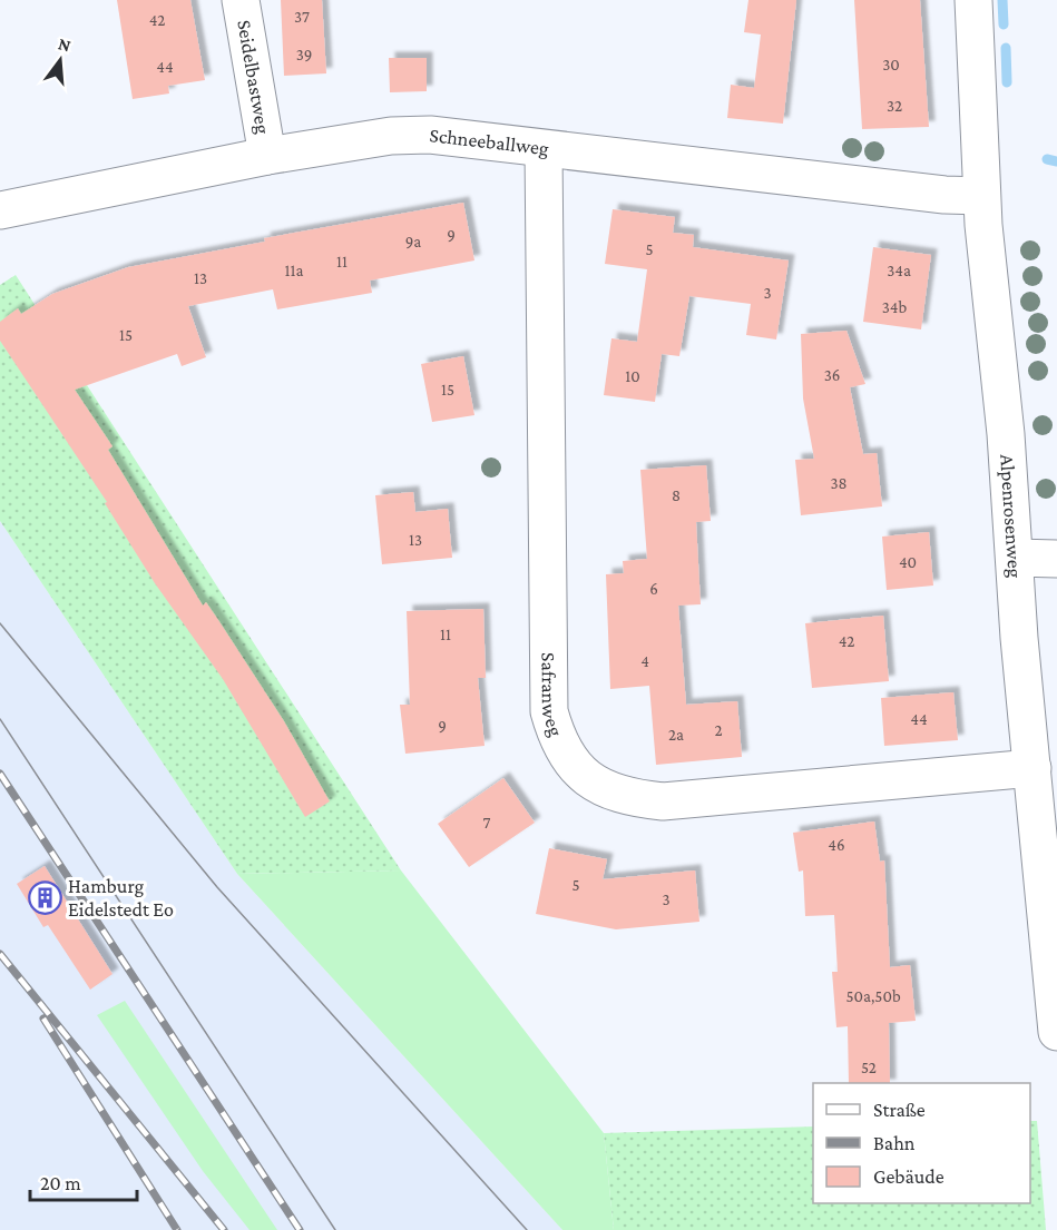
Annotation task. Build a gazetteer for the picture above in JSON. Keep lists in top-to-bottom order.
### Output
{
  "streets": {
    "street": [
      "Seidelbastweg",
      "Schneeballweg",
      "Alpenrosenweg",
      "Safranweg"
    ]
  },
  "crossings": [
    ["Seidelbastweg", "Schneeballweg"],
    ["Schneeballweg", "Alpenrosenweg"],
    ["Schneeballweg", "Safranweg"],
    ["Alpenrosenweg", "Safranweg"]
  ],
  "places": {
    "building": ["Hamburg Eidelstedt Eo"]
  },
  "house_numbers": [
    "37",
    "42",
    "39",
    "30",
    "44",
    "32",
    "9",
    "9a",
    "5",
    "11",
    "11a",
    "34a",
    "13",
    "3",
    "34b",
    "15",
    "36",
    "10",
    "15",
    "38",
    "8",
    "13",
    "40",
    "6",
    "11",
    "42",
    "4",
    "44",
    "9",
    "2",
    "2a",
    "7",
    "46",
    "5",
    "3",
    "50a,50b",
    "52"
  ],
  "legend": ["Straße", "Bahn", "Gebäude"],
  "scale_bar": "20 m",
  "north": "top"
}
